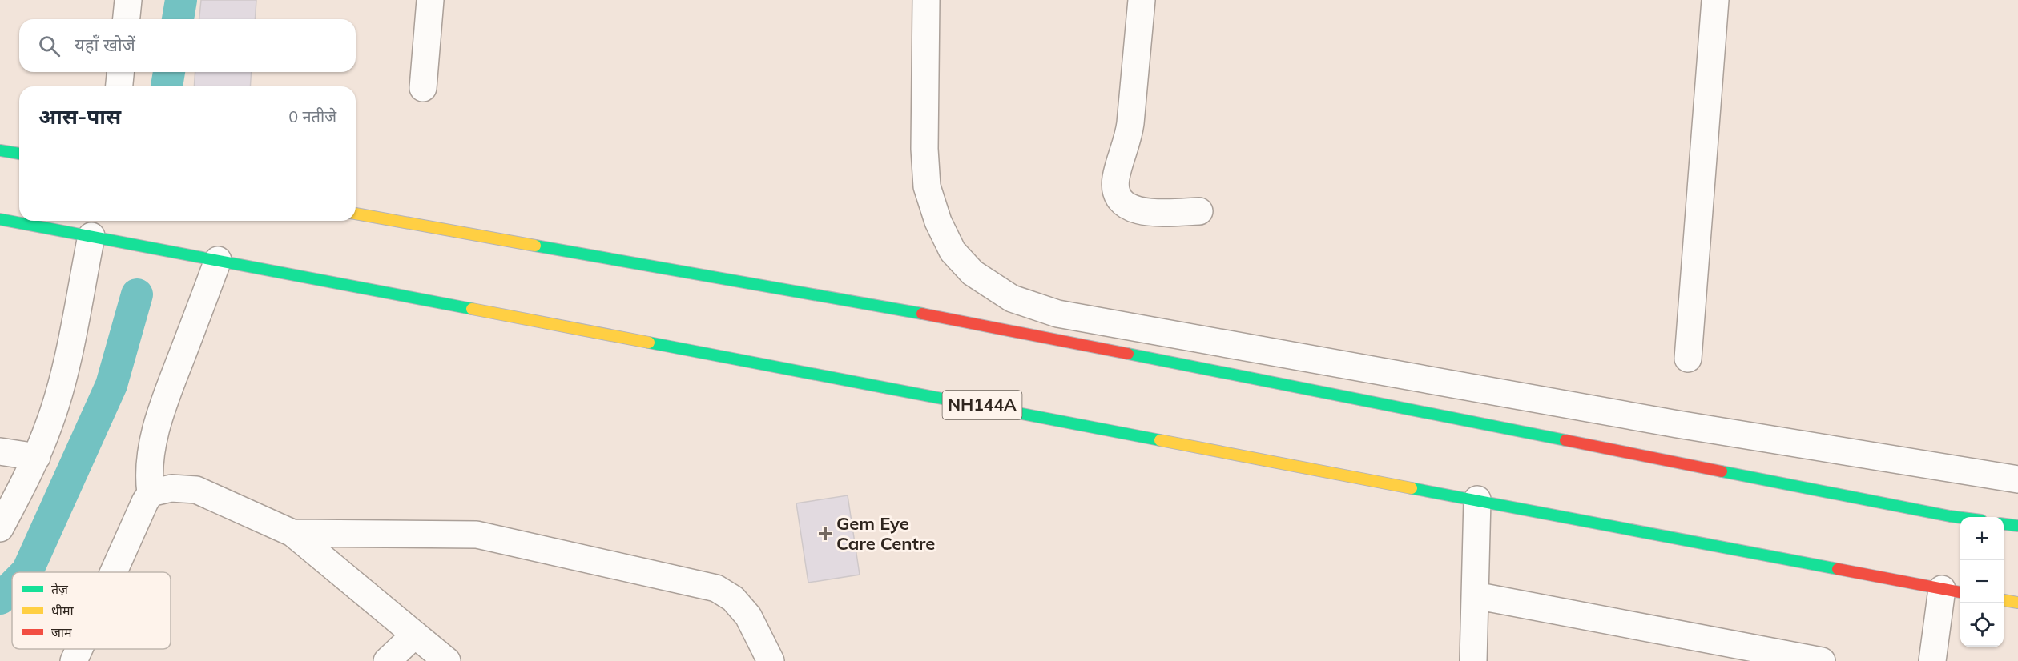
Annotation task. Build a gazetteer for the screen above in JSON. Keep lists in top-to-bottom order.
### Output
{
  "streets": {
    "highway": ["NH144A"]
  },
  "places": {
    "health": ["Gem Eye Care Centre"]
  },
  "legend": ["तेज़", "धीमा", "जाम"],
  "page": {
    "search": "यहाँ खोजें",
    "heading": ["आस-पास", "0 नतीजे"],
    "map_buttons": ["+", "−"]
  }
}
